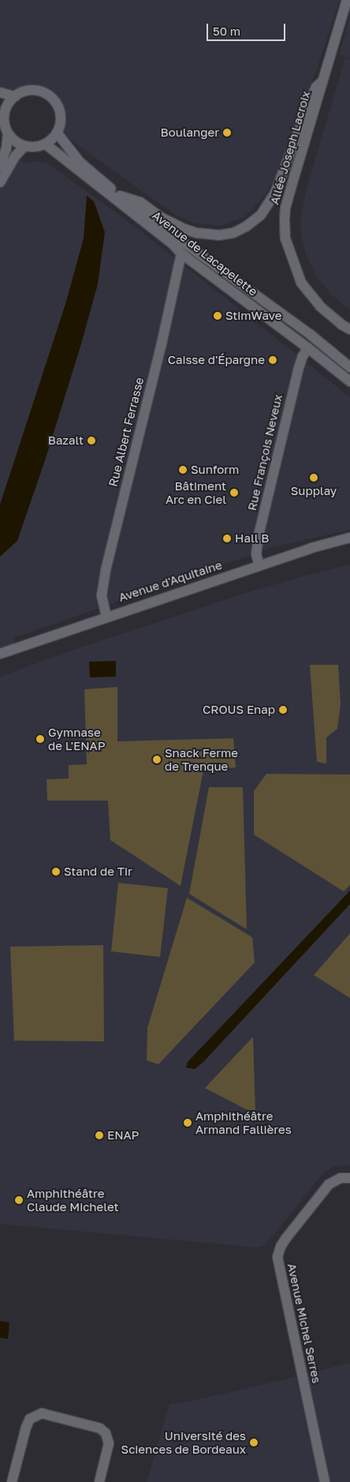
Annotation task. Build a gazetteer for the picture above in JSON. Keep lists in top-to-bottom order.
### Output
{
  "streets": {
    "street": [
      "Allée Joseph Lacroix",
      "Avenue de Lacapelette",
      "Rue Albert Ferrasse",
      "Rue François Neveux",
      "Avenue d'Aquitaine",
      "Avenue Michel Serres"
    ]
  },
  "crossings": [
    ["Avenue de Lacapelette", "Rue Albert Ferrasse"],
    ["Avenue de Lacapelette", "Rue François Neveux"],
    ["Rue Albert Ferrasse", "Avenue d'Aquitaine"],
    ["Rue François Neveux", "Avenue d'Aquitaine"]
  ],
  "places": [
    "Boulanger",
    "StimWave",
    "Caisse d'Épargne",
    "Bazalt",
    "Sunform",
    "Supplay",
    "Bâtiment Arc en Ciel",
    "Hall B",
    "CROUS Enap",
    "Gymnase de L'ENAP",
    "Snack Ferme de Trenque",
    "Stand de Tir",
    "Amphithéâtre Armand Fallières",
    "ENAP",
    "Amphithéâtre Claude Michelet",
    "Université des Sciences de Bordeaux"
  ],
  "scale_bar": "50 m"
}
